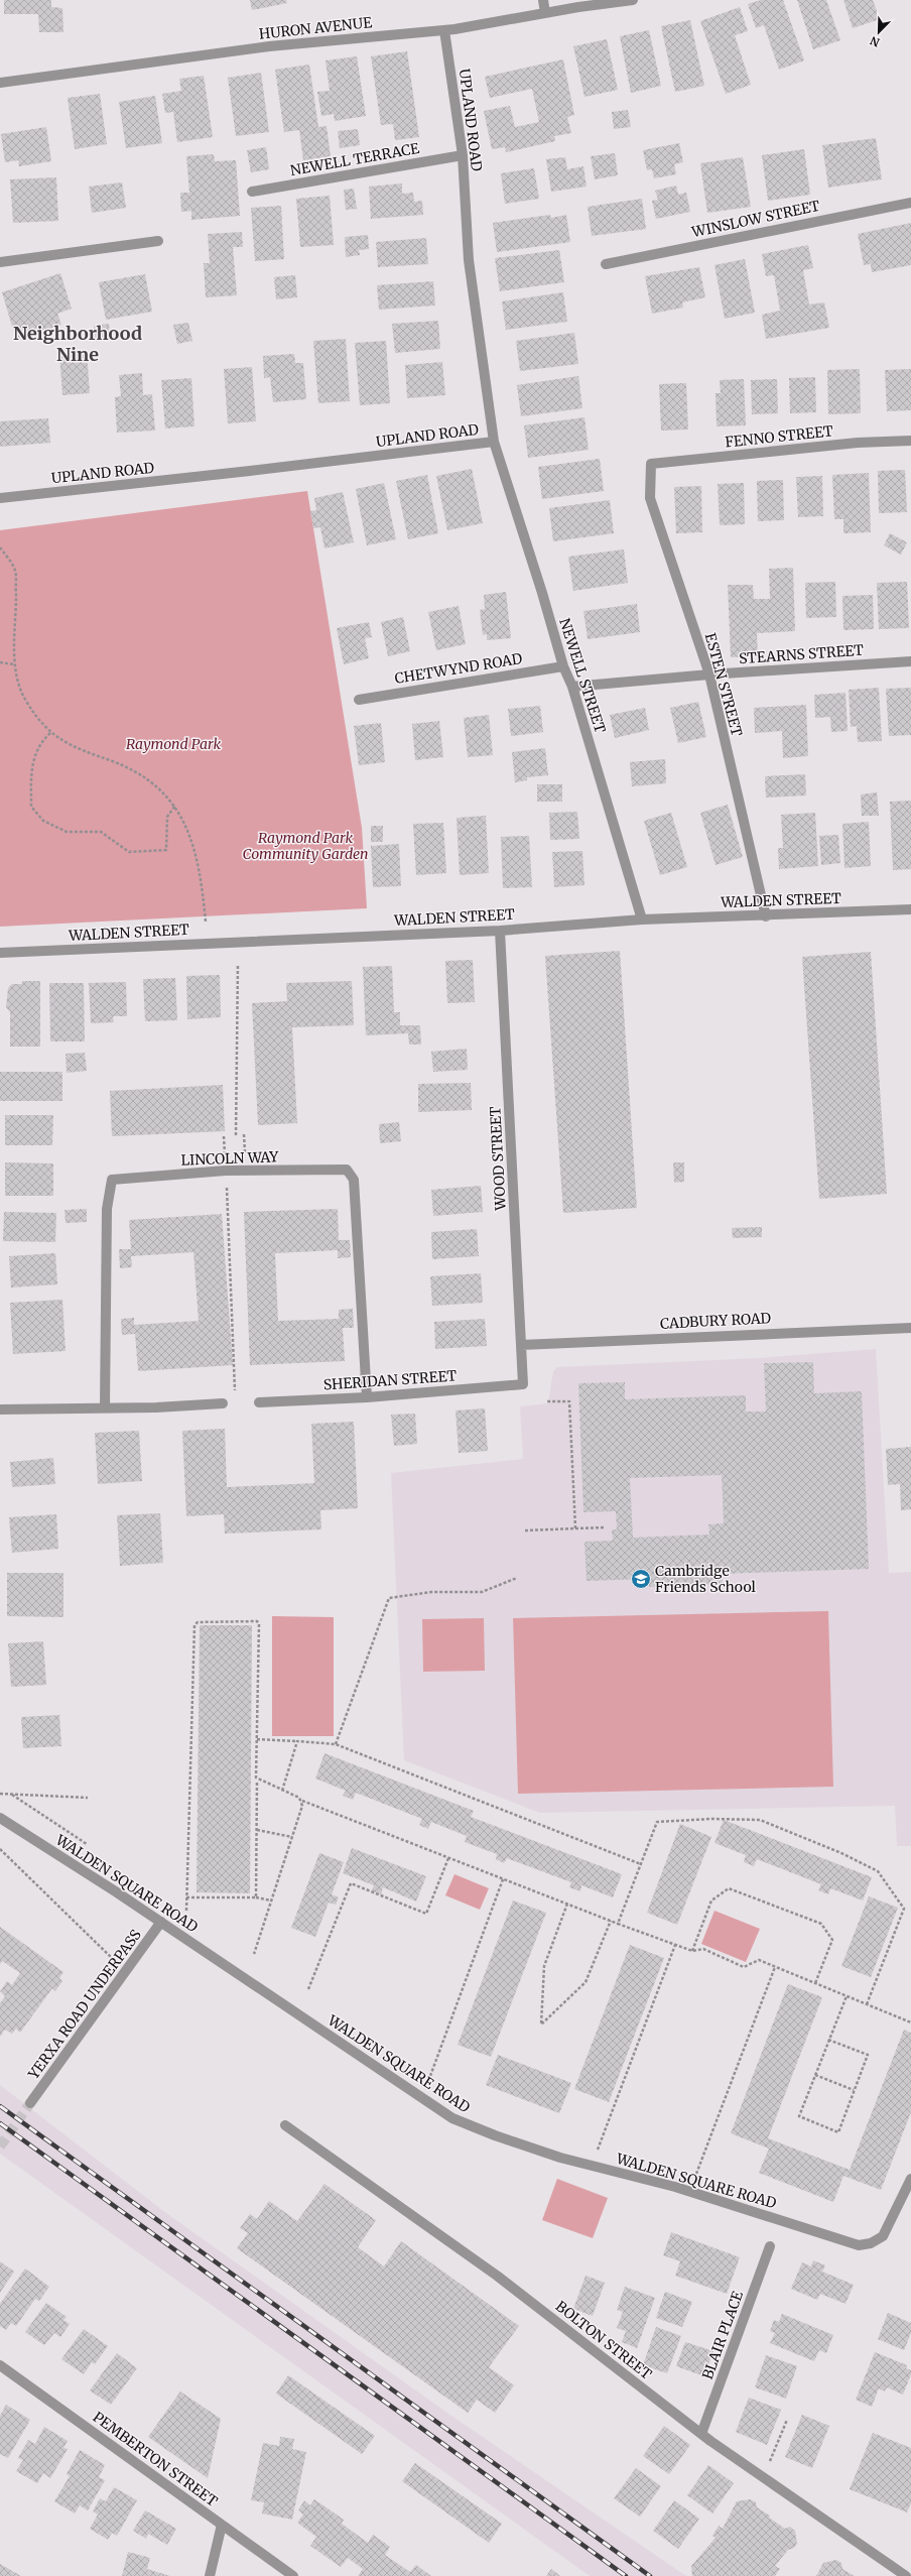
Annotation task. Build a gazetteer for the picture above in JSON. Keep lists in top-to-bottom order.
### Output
{
  "streets": {
    "street": [
      "HURON AVENUE",
      "UPLAND ROAD",
      "NEWELL TERRACE",
      "WINSLOW STREET",
      "FENNO STREET",
      "STEARNS STREET",
      "CHETWYND ROAD",
      "NEWELL STREET",
      "ESTEN STREET",
      "WALDEN STREET",
      "LINCOLN WAY",
      "WOOD STREET",
      "CADBURY ROAD",
      "SHERIDAN STREET",
      "WALDEN SQUARE ROAD",
      "YERXA ROAD UNDERPASS",
      "BLAIR PLACE",
      "BOLTON STREET",
      "PEMBERTON STREET"
    ]
  },
  "crossings": [
    ["HURON AVENUE", "UPLAND ROAD"],
    ["UPLAND ROAD", "NEWELL TERRACE"],
    ["UPLAND ROAD", "NEWELL STREET"],
    ["FENNO STREET", "ESTEN STREET"],
    ["STEARNS STREET", "NEWELL STREET"],
    ["STEARNS STREET", "ESTEN STREET"],
    ["CHETWYND ROAD", "NEWELL STREET"],
    ["NEWELL STREET", "WALDEN STREET"],
    ["ESTEN STREET", "WALDEN STREET"],
    ["WALDEN STREET", "WOOD STREET"],
    ["LINCOLN WAY", "SHERIDAN STREET"],
    ["WOOD STREET", "CADBURY ROAD"],
    ["WOOD STREET", "SHERIDAN STREET"],
    ["WALDEN SQUARE ROAD", "YERXA ROAD UNDERPASS"],
    ["BLAIR PLACE", "BOLTON STREET"]
  ],
  "districts": ["Neighborhood Nine"],
  "parks": ["Raymond Park", "Raymond Park Community Garden"],
  "places": {
    "school or university": ["Cambridge Friends School"]
  },
  "north": "bottom left"
}
